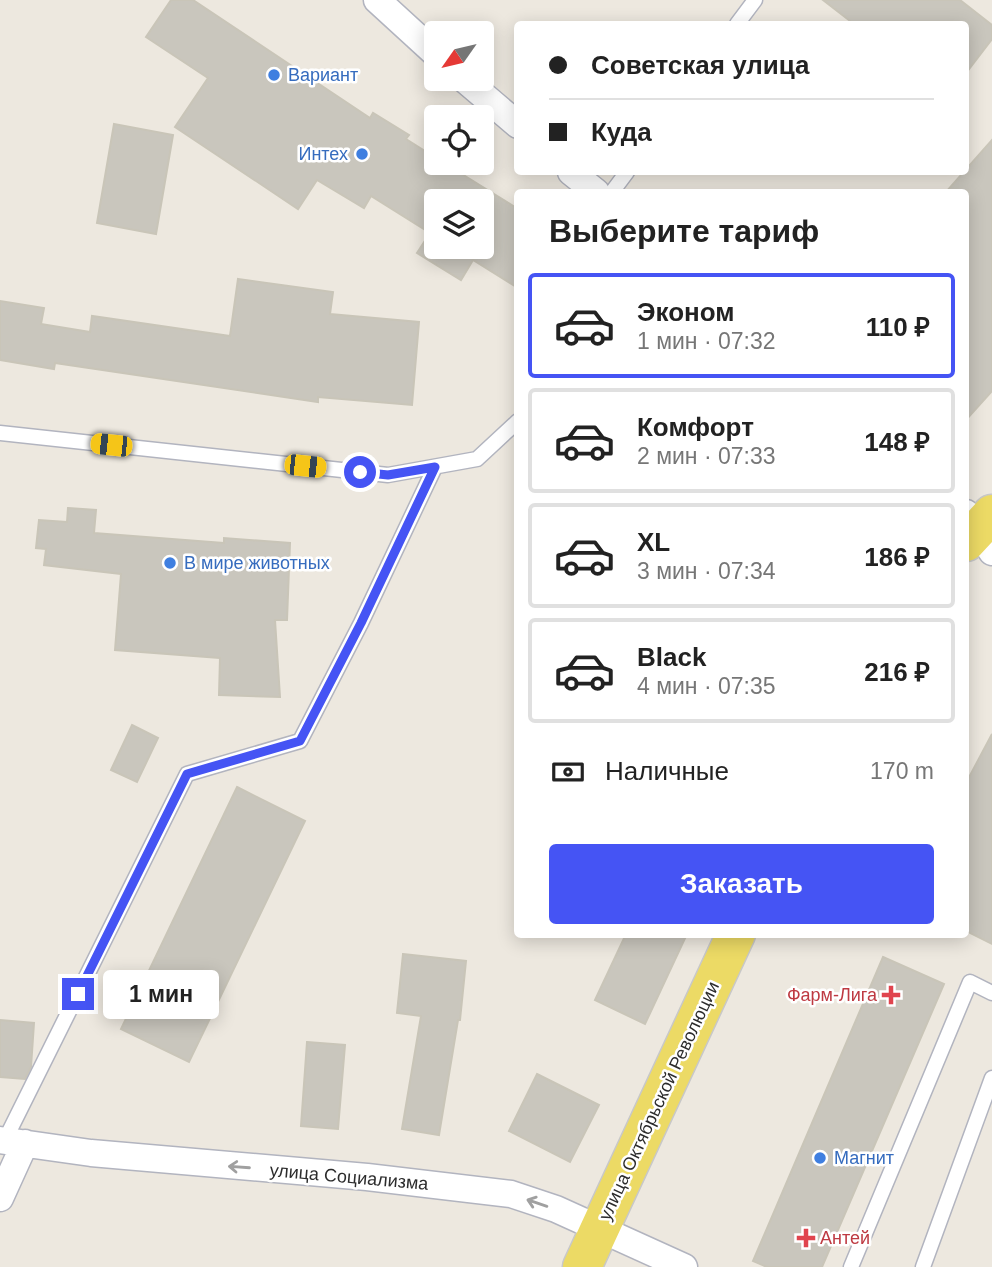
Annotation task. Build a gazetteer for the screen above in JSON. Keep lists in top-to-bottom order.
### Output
{
  "streets": {
    "main road": ["улица Октябрьской Революции"],
    "street": ["улица Социализма"]
  },
  "crossings": [
    ["улица Октябрьской Революции", "улица Социализма"]
  ],
  "one_way": ["улица Социализма"],
  "places": {
    "other": [
      "Вариант",
      "Интех",
      "В мире животных",
      "Магнит"
    ],
    "health": ["Фарм-Лига", "Антей"]
  },
  "north": "bottom left",
  "page": {
    "banner": ["Советская улица", "Куда"],
    "heading": "Выберите тариф",
    "list": [
      {
        "name": "Эконом",
        "note": "1 мин · 07:32",
        "value": "110 ₽"
      },
      {
        "name": "Комфорт",
        "note": "2 мин · 07:33",
        "value": "148 ₽"
      },
      {
        "name": "XL",
        "note": "3 мин · 07:34",
        "value": "186 ₽"
      },
      {
        "name": "Black",
        "note": "4 мин · 07:35",
        "value": "216 ₽"
      }
    ],
    "pay": ["Наличные", "170 m"],
    "buttons": "Заказать",
    "bubble": "1 мин"
  }
}
